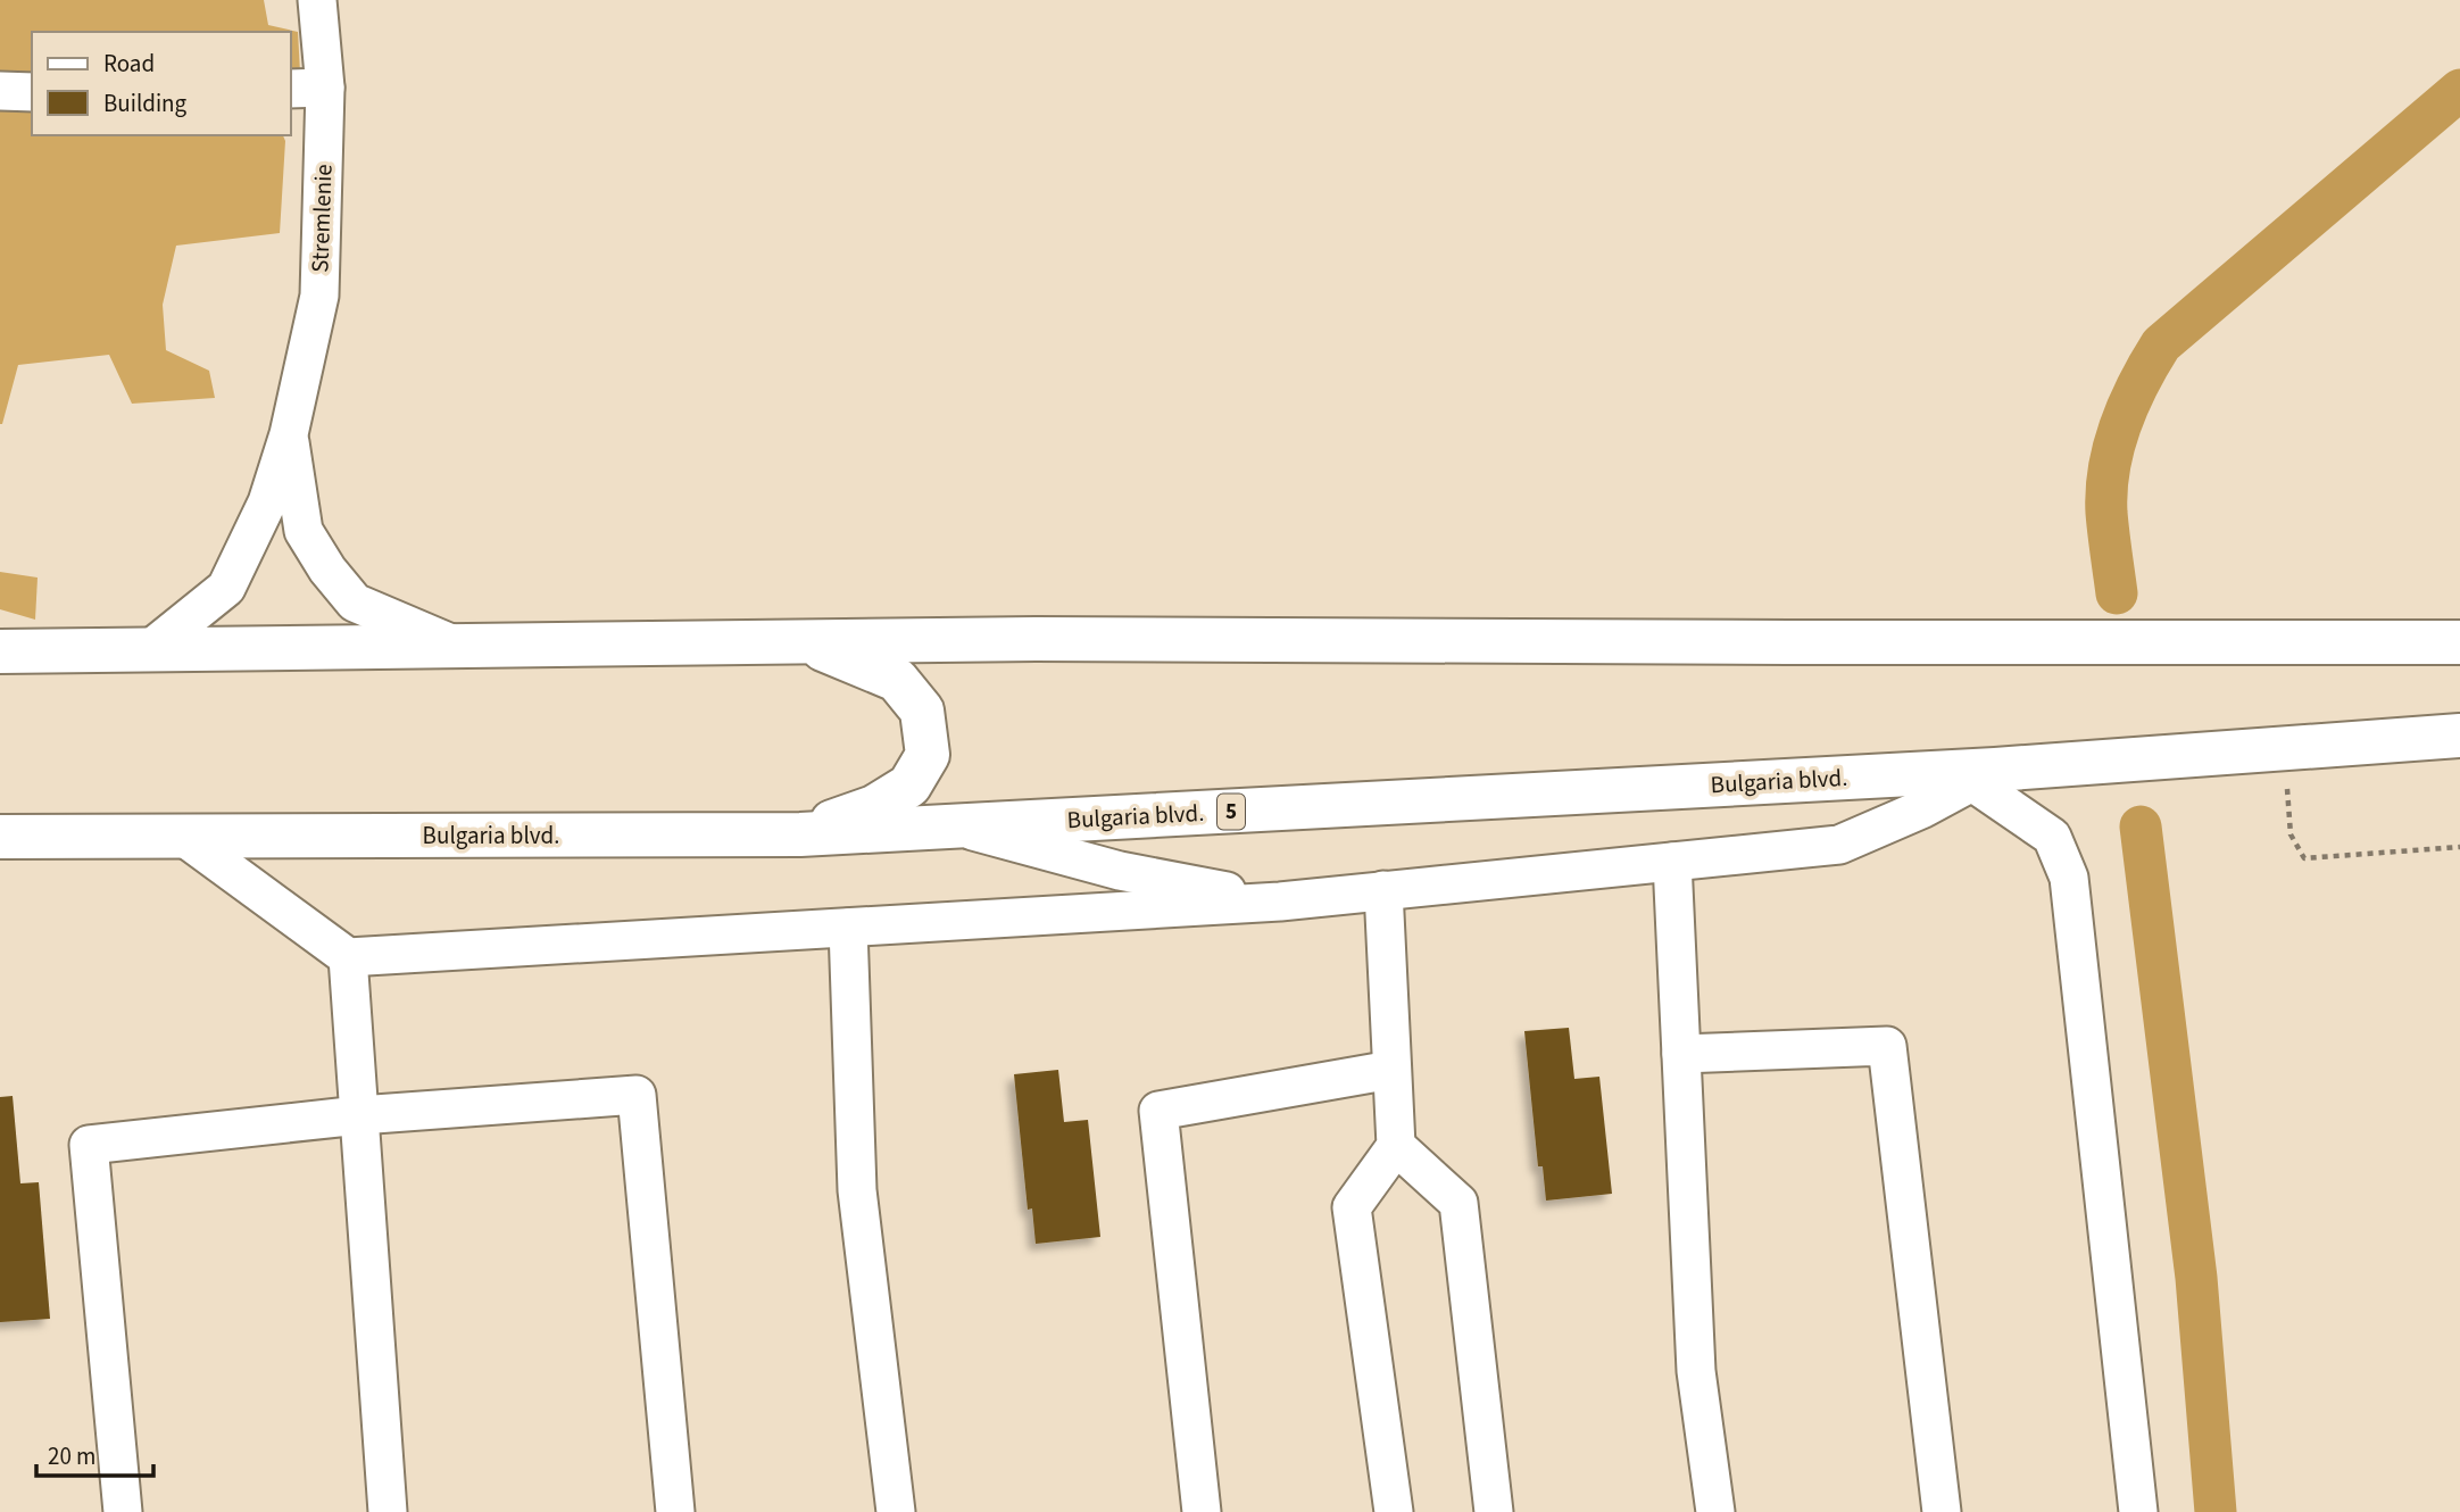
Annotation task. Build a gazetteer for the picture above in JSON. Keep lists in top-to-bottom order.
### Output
{
  "streets": {
    "highway": ["Bulgaria blvd.", "5"],
    "street": ["Stremlenie"]
  },
  "legend": ["Road", "Building"],
  "scale_bar": "20 m"
}
